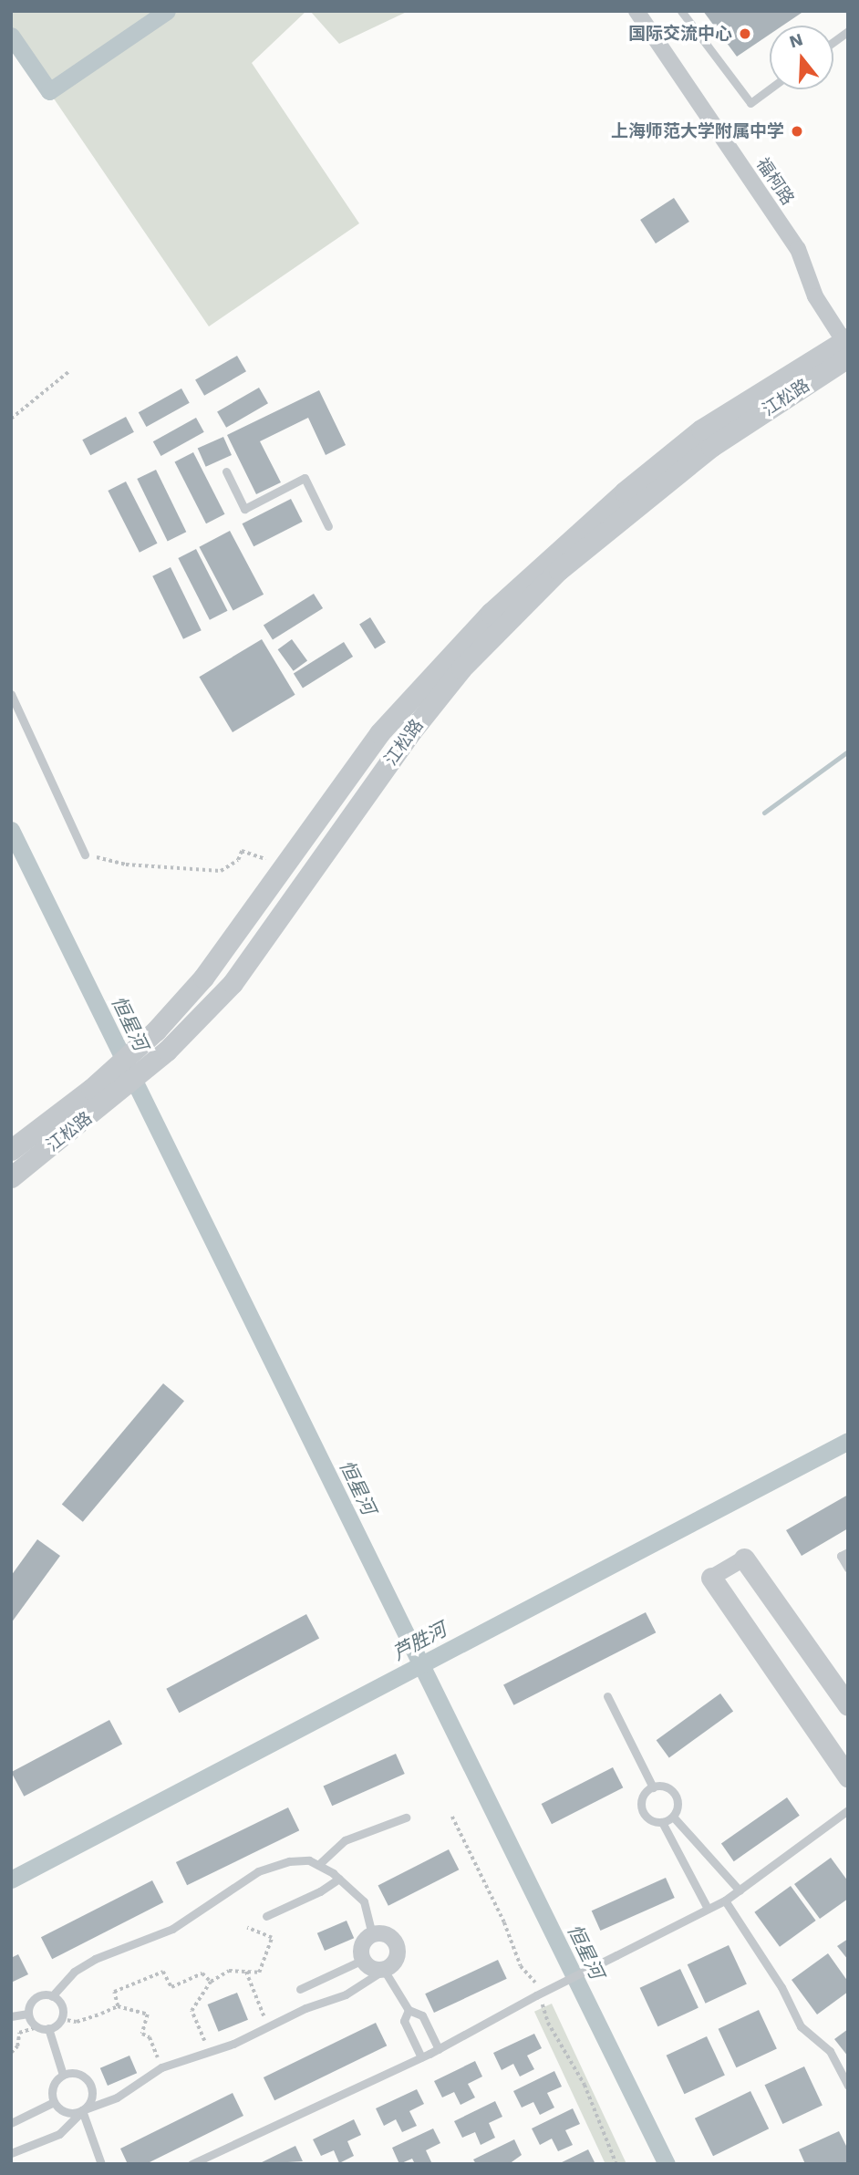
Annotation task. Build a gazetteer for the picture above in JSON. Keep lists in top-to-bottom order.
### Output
{
  "streets": {
    "street": ["福柯路", "江松路"]
  },
  "crossings": [
    ["福柯路", "江松路"]
  ],
  "water": ["恒星河", "芦胜河"],
  "places": ["国际交流中心", "上海师范大学附属中学"],
  "north": "top"
}
